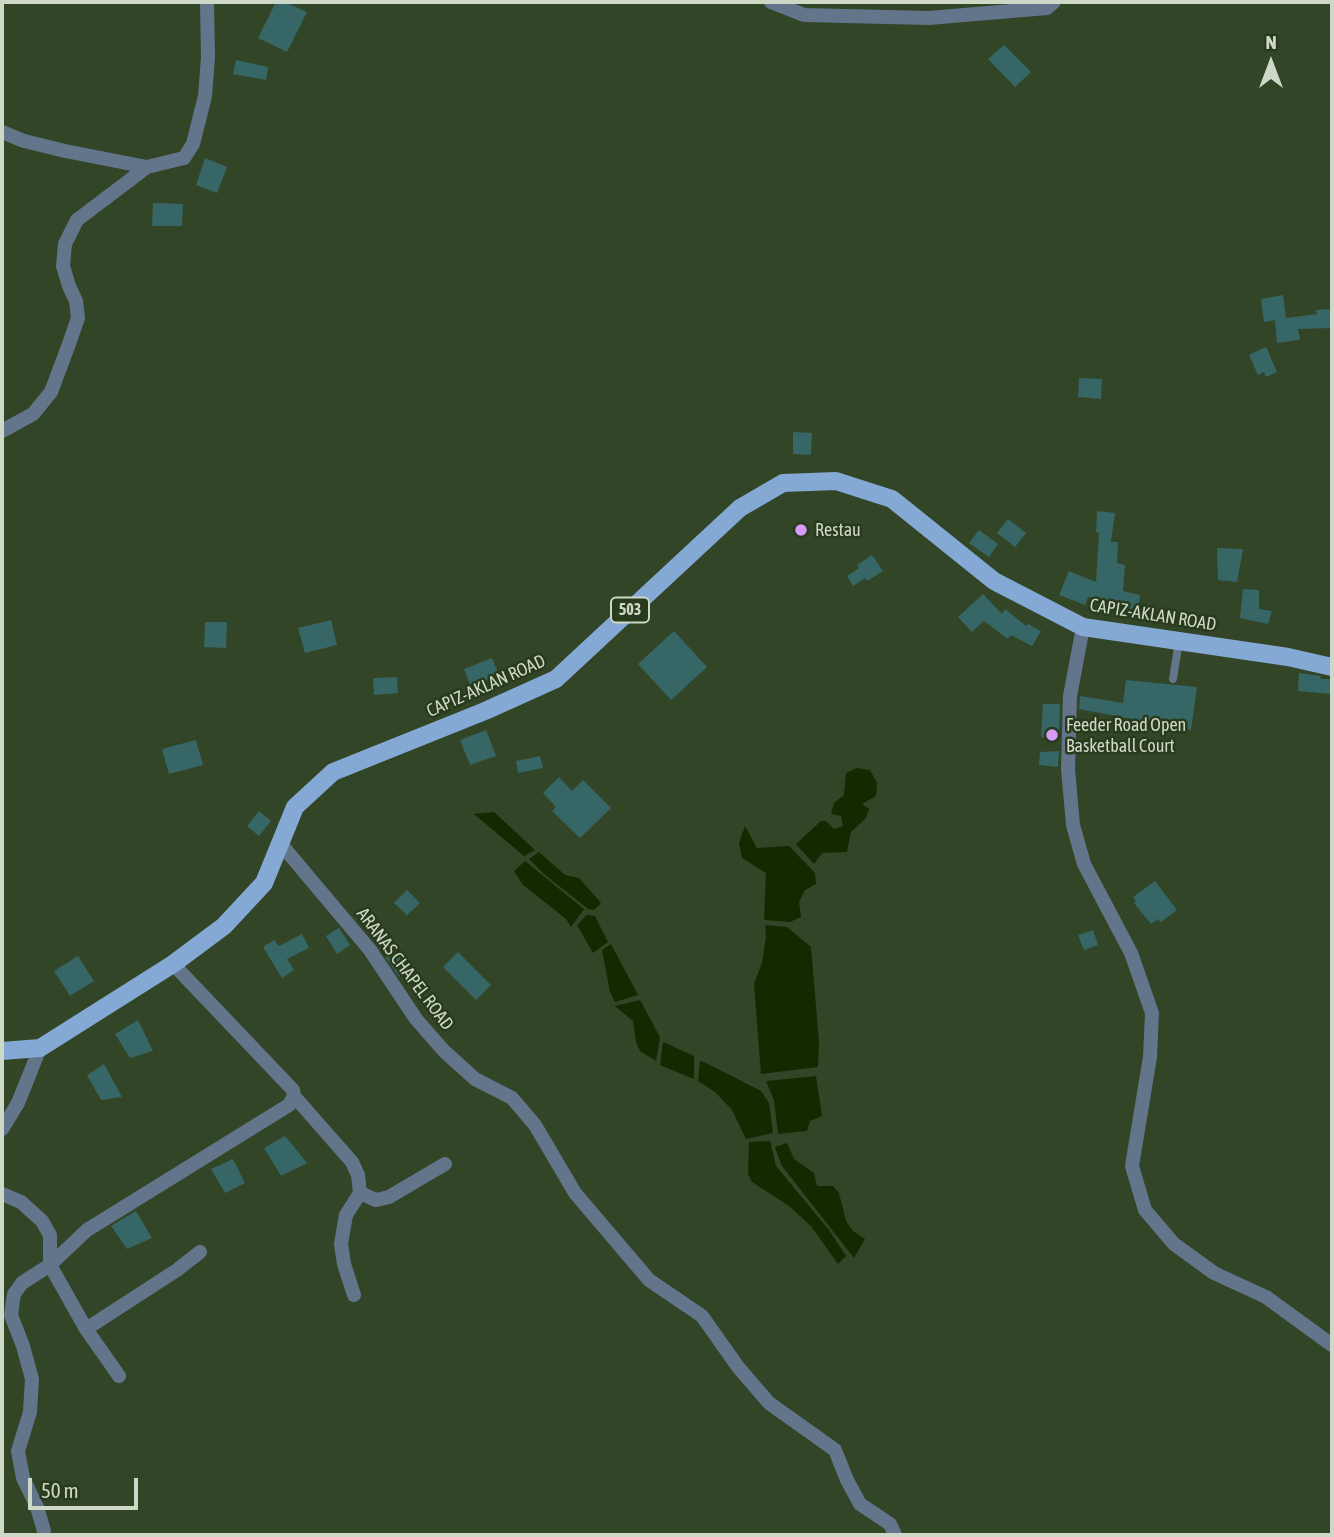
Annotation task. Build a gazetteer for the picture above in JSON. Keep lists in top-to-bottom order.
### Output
{
  "streets": {
    "main road": ["503", "CAPIZ-AKLAN ROAD"],
    "street": ["ARANAS CHAPEL ROAD"]
  },
  "crossings": [
    ["CAPIZ-AKLAN ROAD", "ARANAS CHAPEL ROAD"]
  ],
  "places": ["Restau", "Feeder Road Open Basketball Court"],
  "scale_bar": "50 m",
  "north": "top"
}
